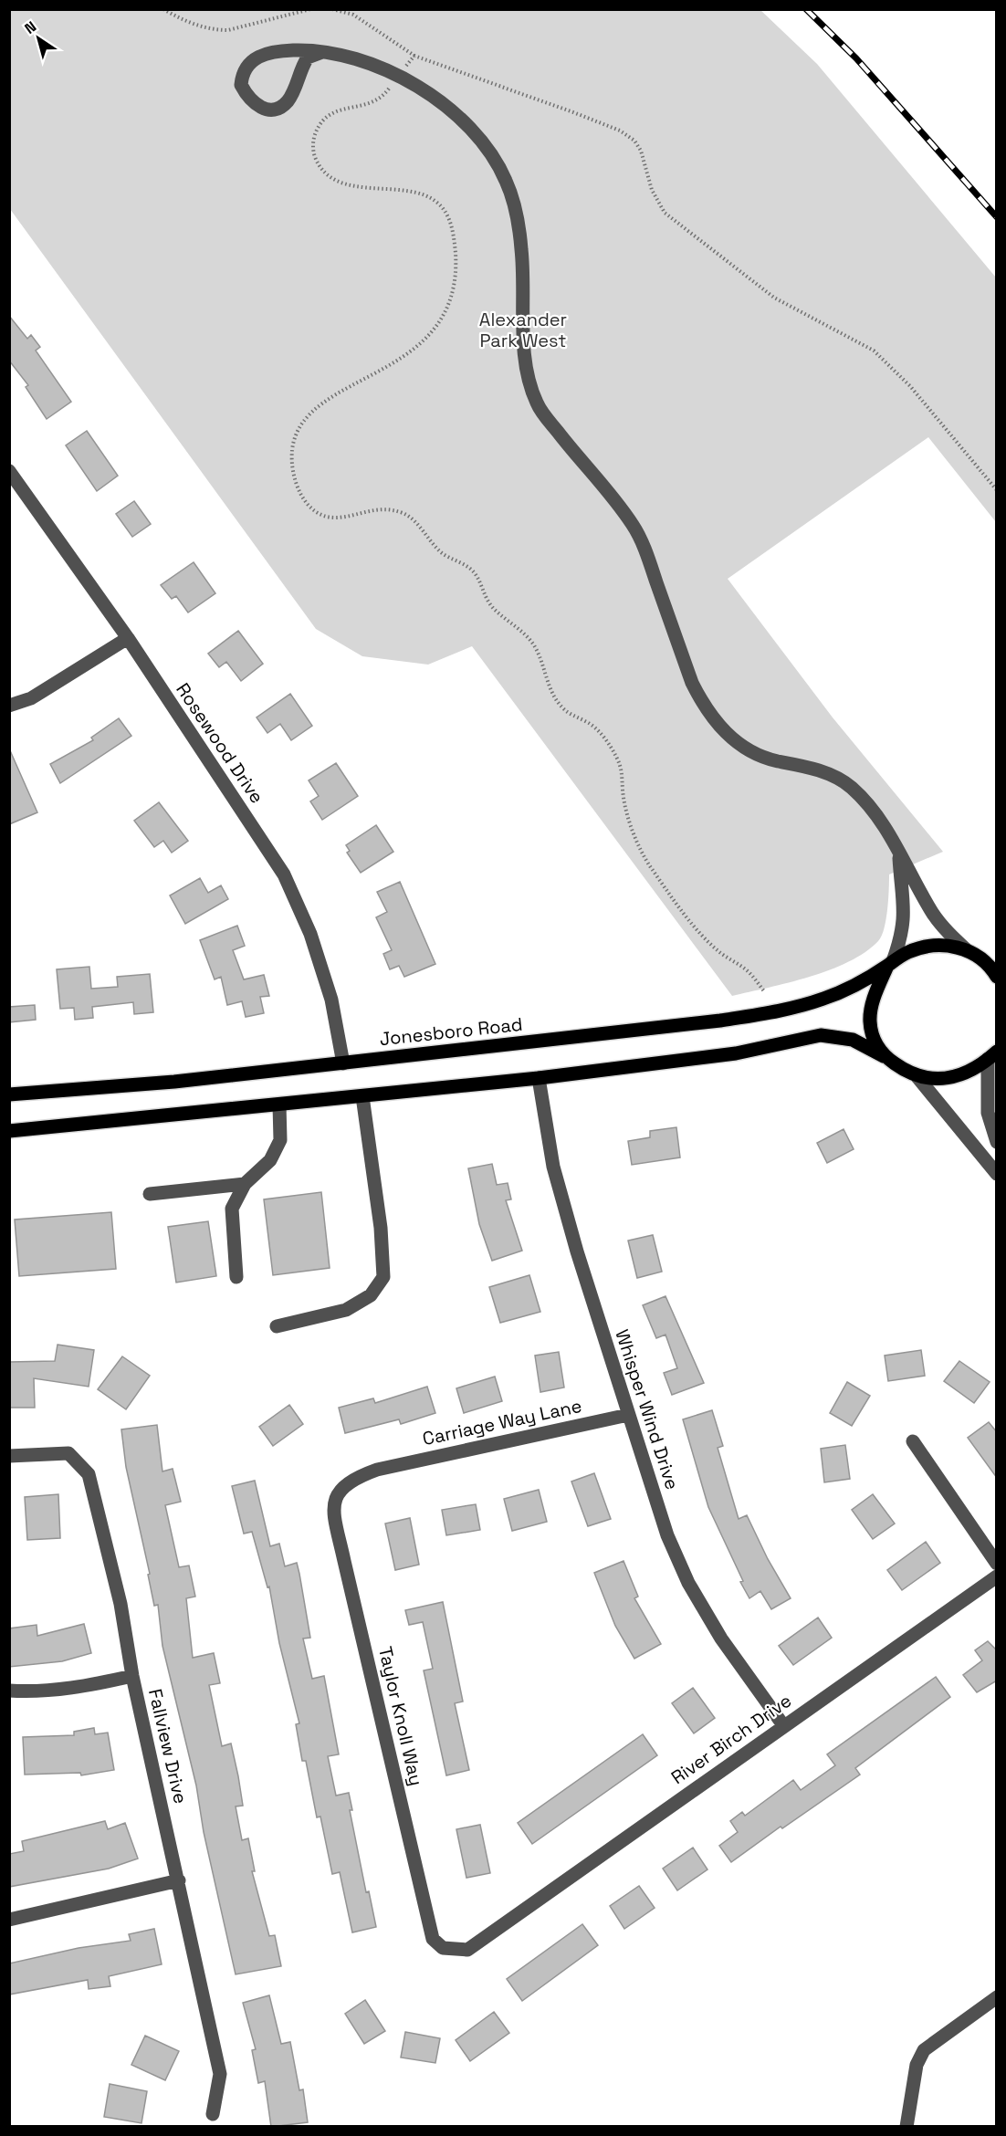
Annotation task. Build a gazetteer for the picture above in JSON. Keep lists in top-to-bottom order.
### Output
{
  "streets": {
    "main road": ["Jonesboro Road"],
    "street": [
      "Rosewood Drive",
      "Whisper Wind Drive",
      "Carriage Way Lane",
      "Taylor Knoll Way",
      "River Birch Drive",
      "Fallview Drive"
    ]
  },
  "crossings": [
    ["Rosewood Drive", "Jonesboro Road"],
    ["Whisper Wind Drive", "Carriage Way Lane"],
    ["Whisper Wind Drive", "River Birch Drive"],
    ["Carriage Way Lane", "Taylor Knoll Way"],
    ["Taylor Knoll Way", "River Birch Drive"]
  ],
  "parks": ["Alexander Park West"],
  "north": "top left"
}
